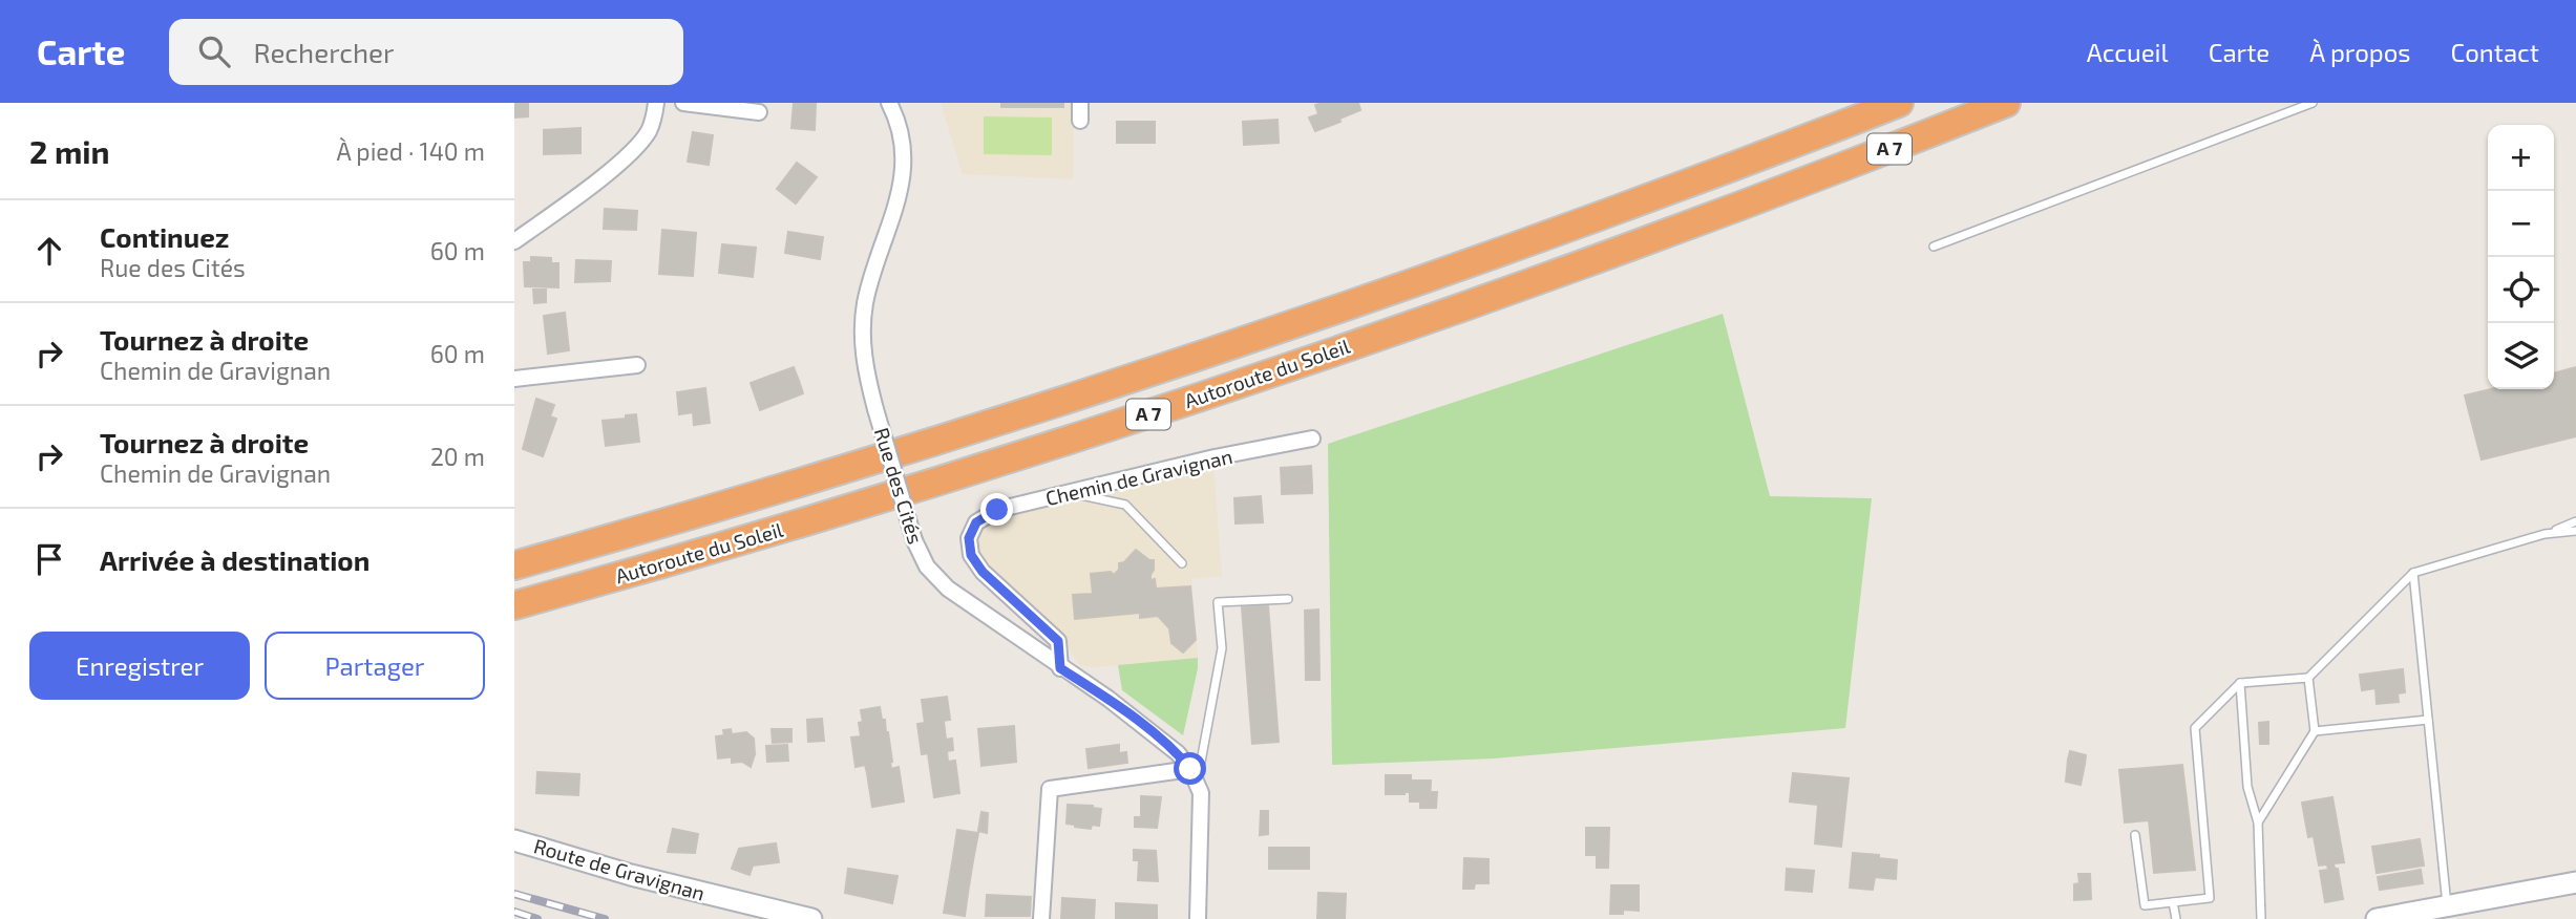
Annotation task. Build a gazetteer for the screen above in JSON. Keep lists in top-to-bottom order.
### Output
{
  "streets": {
    "highway": ["A 7", "Autoroute du Soleil"],
    "street": ["Chemin de Gravignan", "Rue des Cités", "Route de Gravignan"]
  },
  "crossings": [
    ["Chemin de Gravignan", "Rue des Cités"]
  ],
  "page": {
    "header": "Carte",
    "search": "Rechercher",
    "nav": [
      "Accueil",
      "Carte",
      "À propos",
      "Contact"
    ],
    "heading": ["2 min", "À pied · 140 m"],
    "map_buttons": ["+", "−"],
    "list": [
      ["Continuez", "Rue des Cités", "60 m"],
      ["Tournez à droite", "Chemin de Gravignan", "60 m"],
      ["Tournez à droite", "Chemin de Gravignan", "20 m"],
      "Arrivée à destination"
    ],
    "buttons": ["Enregistrer", "Partager"]
  }
}
